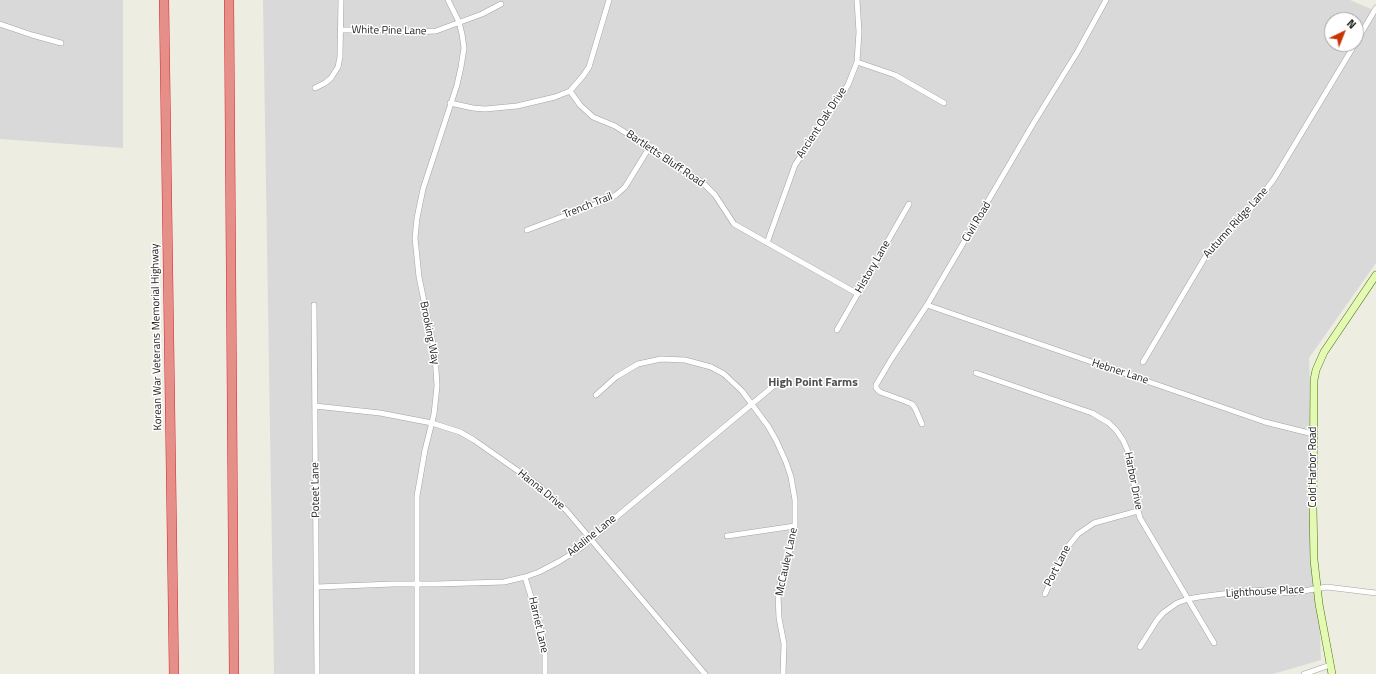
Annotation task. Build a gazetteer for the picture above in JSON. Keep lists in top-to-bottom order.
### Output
{
  "streets": {
    "highway": ["Korean War Veterans Memorial Highway"],
    "main road": ["Cold Harbor Road"],
    "street": [
      "White Pine Lane",
      "Ancient Oak Drive",
      "Bartletts Bluff Road",
      "Trench Trail",
      "Civil Road",
      "Autumn Ridge Lane",
      "History Lane",
      "Brooking Way",
      "Hebner Lane",
      "Harbor Drive",
      "Poteet Lane",
      "Hanna Drive",
      "Adaline Lane",
      "McCauley Lane",
      "Port Lane",
      "Lighthouse Place",
      "Harriet Lane"
    ]
  },
  "crossings": [
    ["White Pine Lane", "Brooking Way"],
    ["Ancient Oak Drive", "Bartletts Bluff Road"],
    ["Bartletts Bluff Road", "Trench Trail"],
    ["Bartletts Bluff Road", "History Lane"],
    ["Civil Road", "Hebner Lane"],
    ["Brooking Way", "Hanna Drive"],
    ["Brooking Way", "Adaline Lane"],
    ["Hebner Lane", "Cold Harbor Road"],
    ["Cold Harbor Road", "Lighthouse Place"],
    ["Harbor Drive", "Port Lane"],
    ["Harbor Drive", "Lighthouse Place"],
    ["Poteet Lane", "Hanna Drive"],
    ["Poteet Lane", "Adaline Lane"],
    ["Hanna Drive", "Adaline Lane"],
    ["Adaline Lane", "McCauley Lane"],
    ["Adaline Lane", "Harriet Lane"]
  ],
  "districts": ["High Point Farms"],
  "north": "top right"
}
